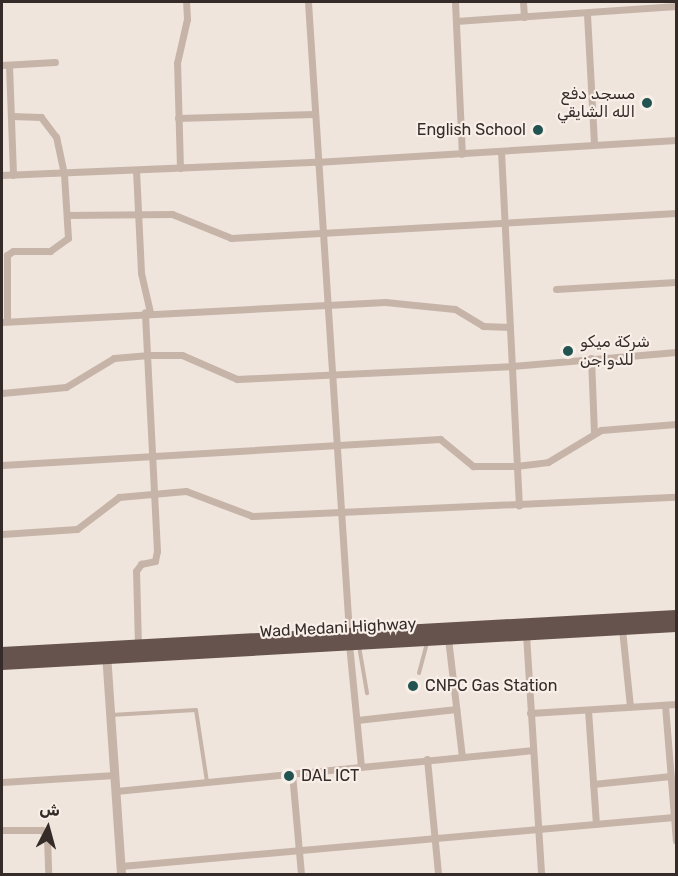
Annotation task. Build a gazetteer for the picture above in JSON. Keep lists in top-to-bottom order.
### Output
{
  "streets": {
    "highway": ["Wad Medani Highway"]
  },
  "places": [
    "مسجد دفع الله الشايقي",
    "English School",
    "شركة ميكو للدواجن",
    "CNPC Gas Station",
    "DAL ICT"
  ],
  "north": "top"
}
